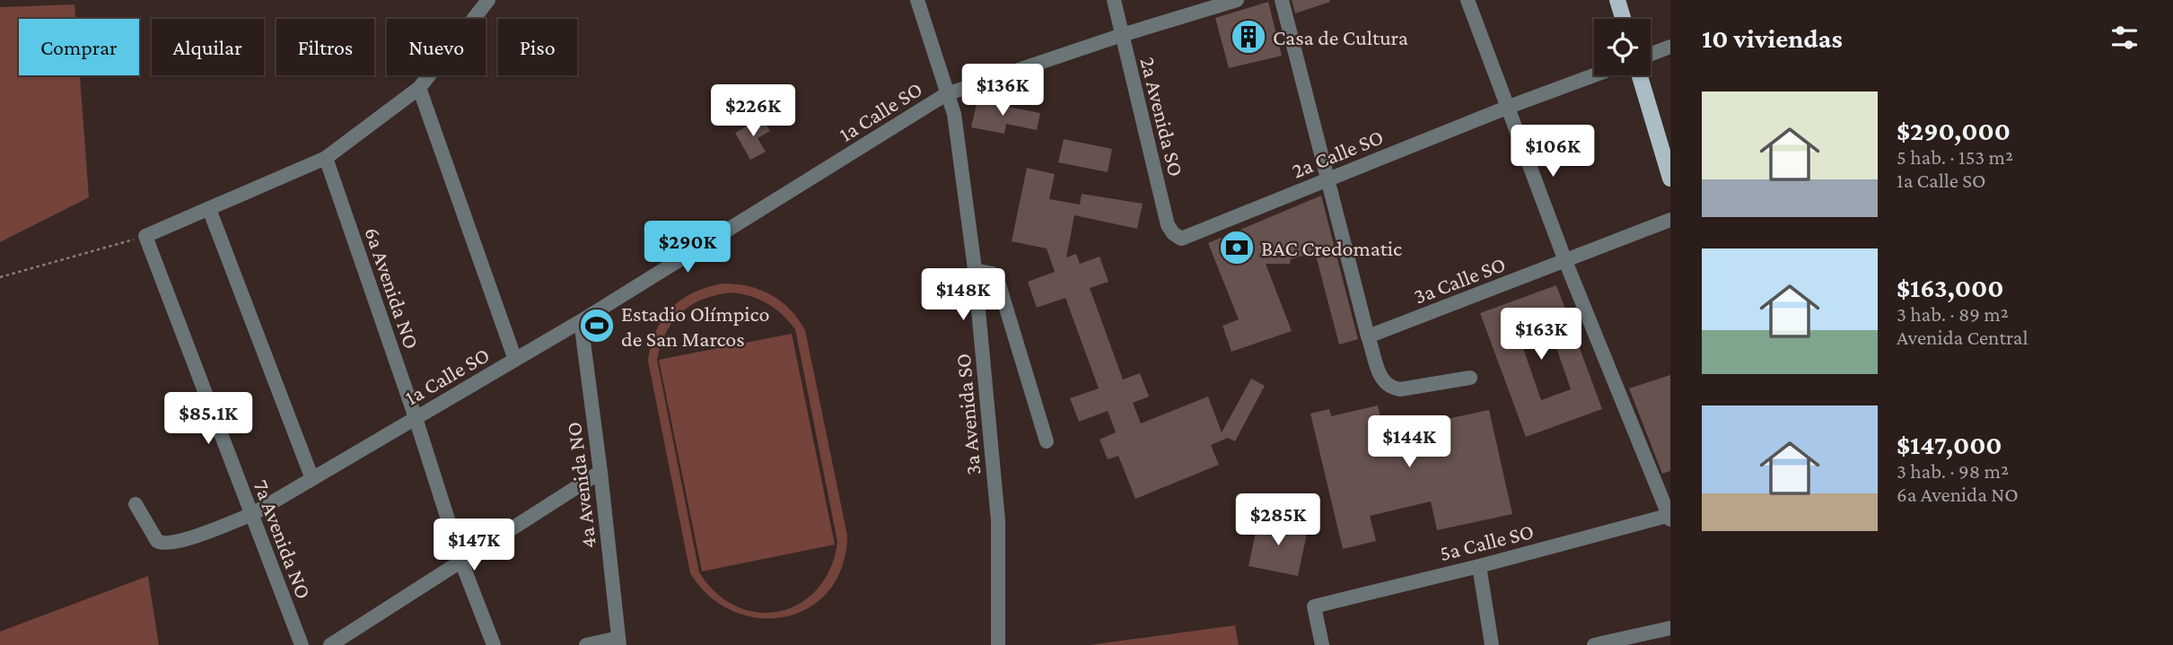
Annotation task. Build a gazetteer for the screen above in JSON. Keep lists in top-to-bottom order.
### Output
{
  "streets": {
    "street": [
      "1a Calle SO",
      "2a Avenida SO",
      "2a Calle SO",
      "3a Calle SO",
      "6a Avenida NO",
      "3a Avenida SO",
      "4a Avenida NO",
      "7a Avenida NO",
      "5a Calle SO"
    ]
  },
  "crossings": [
    ["1a Calle SO", "2a Avenida SO"],
    ["1a Calle SO", "6a Avenida NO"],
    ["1a Calle SO", "3a Avenida SO"],
    ["1a Calle SO", "4a Avenida NO"],
    ["1a Calle SO", "7a Avenida NO"],
    ["2a Avenida SO", "2a Calle SO"]
  ],
  "places": {
    "building": ["Casa de Cultura"],
    "bank": ["BAC Credomatic"],
    "sports": ["Estadio Olímpico de San Marcos"]
  },
  "page": {
    "heading": "10 viviendas",
    "chip": [
      "Comprar",
      "Alquilar",
      "Filtros",
      "Nuevo",
      "Piso"
    ],
    "price": [
      "$136K",
      "$226K",
      "$106K",
      "$290K",
      "$148K",
      "$163K",
      "$85.1K",
      "$144K",
      "$285K",
      "$147K"
    ],
    "list": [
      {
        "name": "$290,000",
        "note": "5 hab. · 153 m² · 1a Calle SO"
      },
      {
        "name": "$163,000",
        "note": "3 hab. · 89 m² · Avenida Central"
      },
      {
        "name": "$147,000",
        "note": "3 hab. · 98 m² · 6a Avenida NO"
      }
    ]
  }
}
